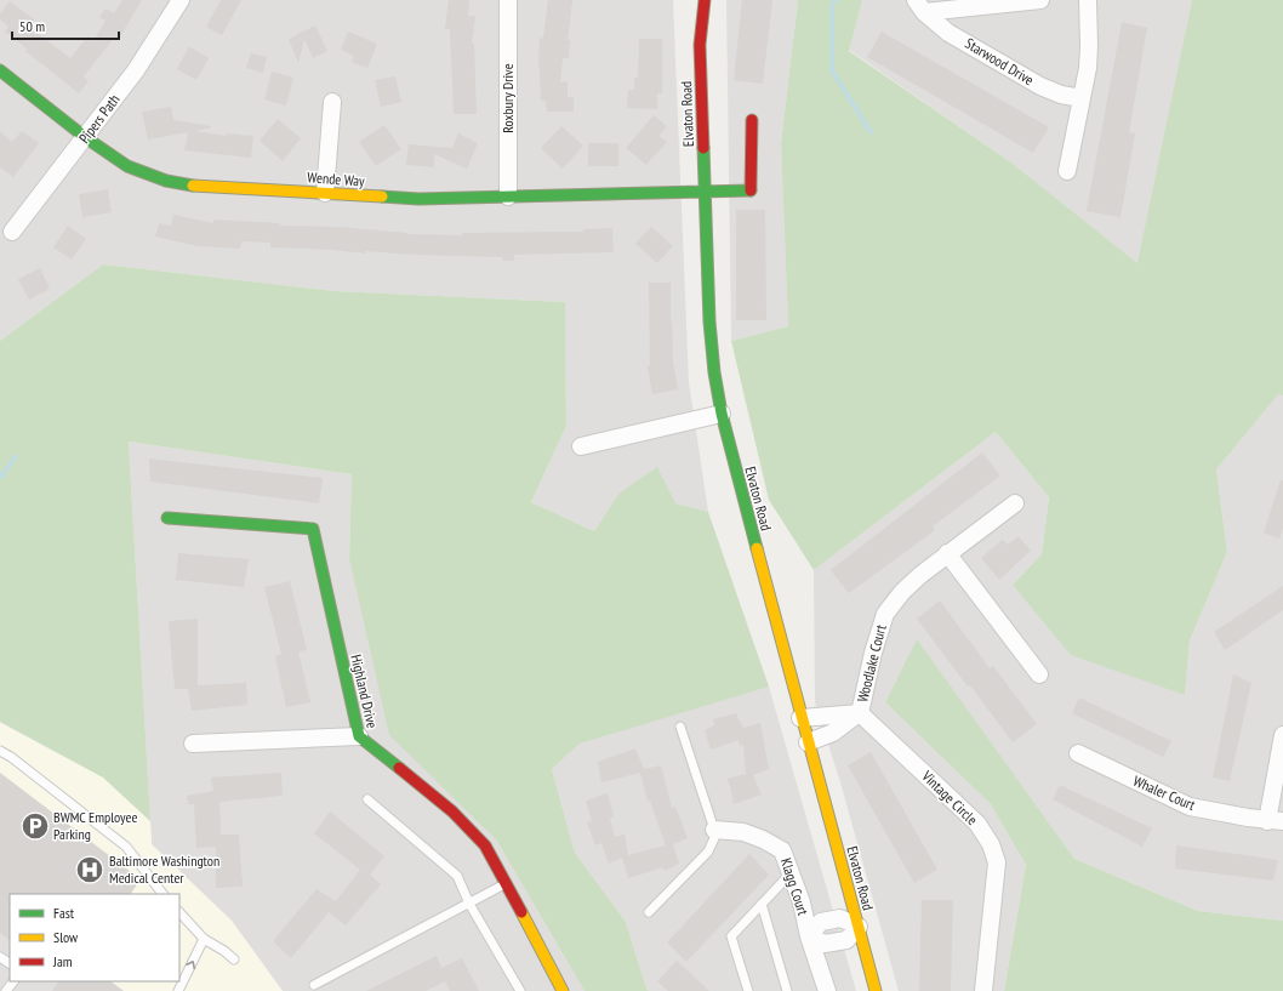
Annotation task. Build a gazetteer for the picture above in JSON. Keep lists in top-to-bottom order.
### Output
{
  "streets": {
    "street": [
      "Starwood Drive",
      "Roxbury Drive",
      "Elvaton Road",
      "Pipers Path",
      "Wende Way",
      "Woodlake Court",
      "Highland Drive",
      "Whaler Court",
      "Vintage Circle",
      "Klagg Court"
    ]
  },
  "crossings": [
    ["Roxbury Drive", "Wende Way"],
    ["Elvaton Road", "Wende Way"],
    ["Elvaton Road", "Klagg Court"],
    ["Pipers Path", "Wende Way"],
    ["Woodlake Court", "Vintage Circle"]
  ],
  "places": {
    "parking": ["BWMC Employee Parking"],
    "hospital": ["Baltimore Washington Medical Center"]
  },
  "legend": ["Fast", "Slow", "Jam"],
  "scale_bar": "50 m"
}
